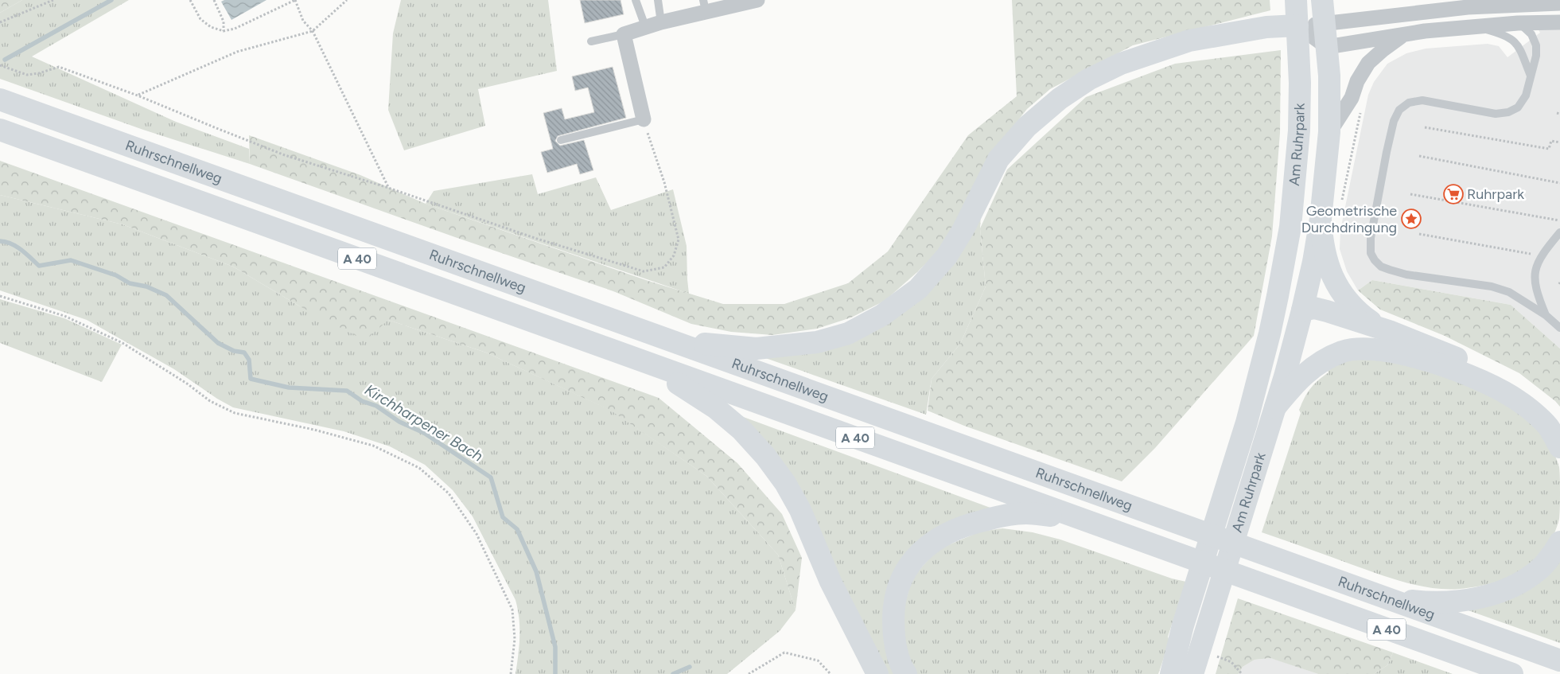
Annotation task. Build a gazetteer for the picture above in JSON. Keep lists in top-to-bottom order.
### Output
{
  "streets": {
    "main road": ["Am Ruhrpark", "Ruhrschnellweg", "A 40"]
  },
  "water": ["Kirchharpener Bach"],
  "places": {
    "supermarket": ["Ruhrpark"],
    "place": ["Geometrische Durchdringung"]
  }
}
